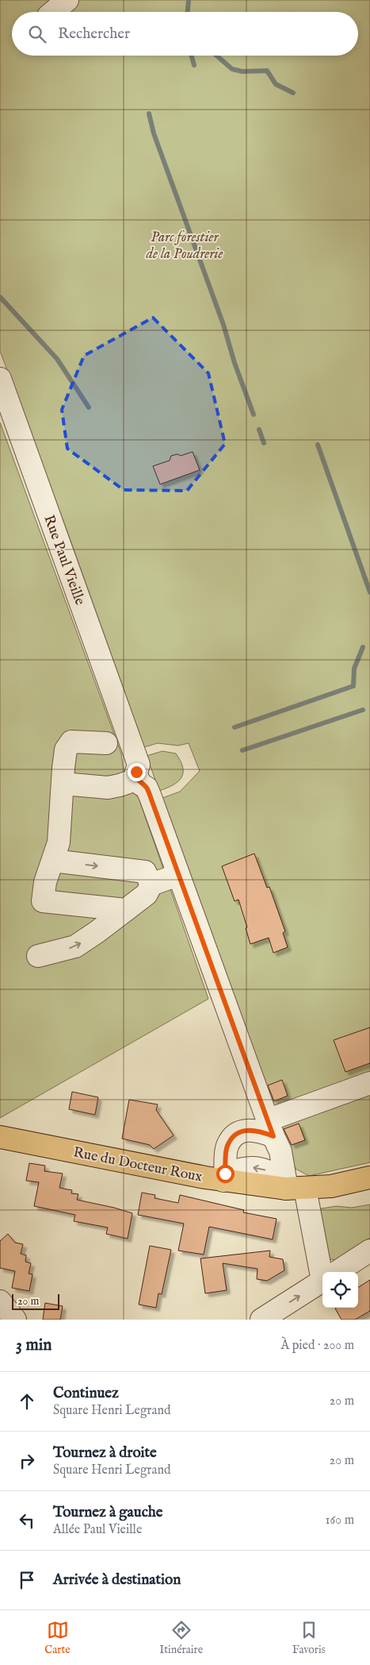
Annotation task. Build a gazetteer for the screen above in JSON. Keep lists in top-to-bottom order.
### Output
{
  "streets": {
    "main road": ["Rue du Docteur Roux"],
    "street": ["Rue Paul Vieille"]
  },
  "parks": ["Parc forestier de la Poudrerie"],
  "scale_bar": "20 m",
  "page": {
    "search": "Rechercher",
    "scale": "20 m",
    "heading": ["3 min", "À pied · 200 m"],
    "list": [
      ["Continuez", "Square Henri Legrand", "20 m"],
      ["Tournez à droite", "Square Henri Legrand", "20 m"],
      ["Tournez à gauche", "Allée Paul Vieille", "160 m"],
      "Arrivée à destination"
    ],
    "nav": ["Carte", "Itinéraire", "Favoris"]
  }
}
